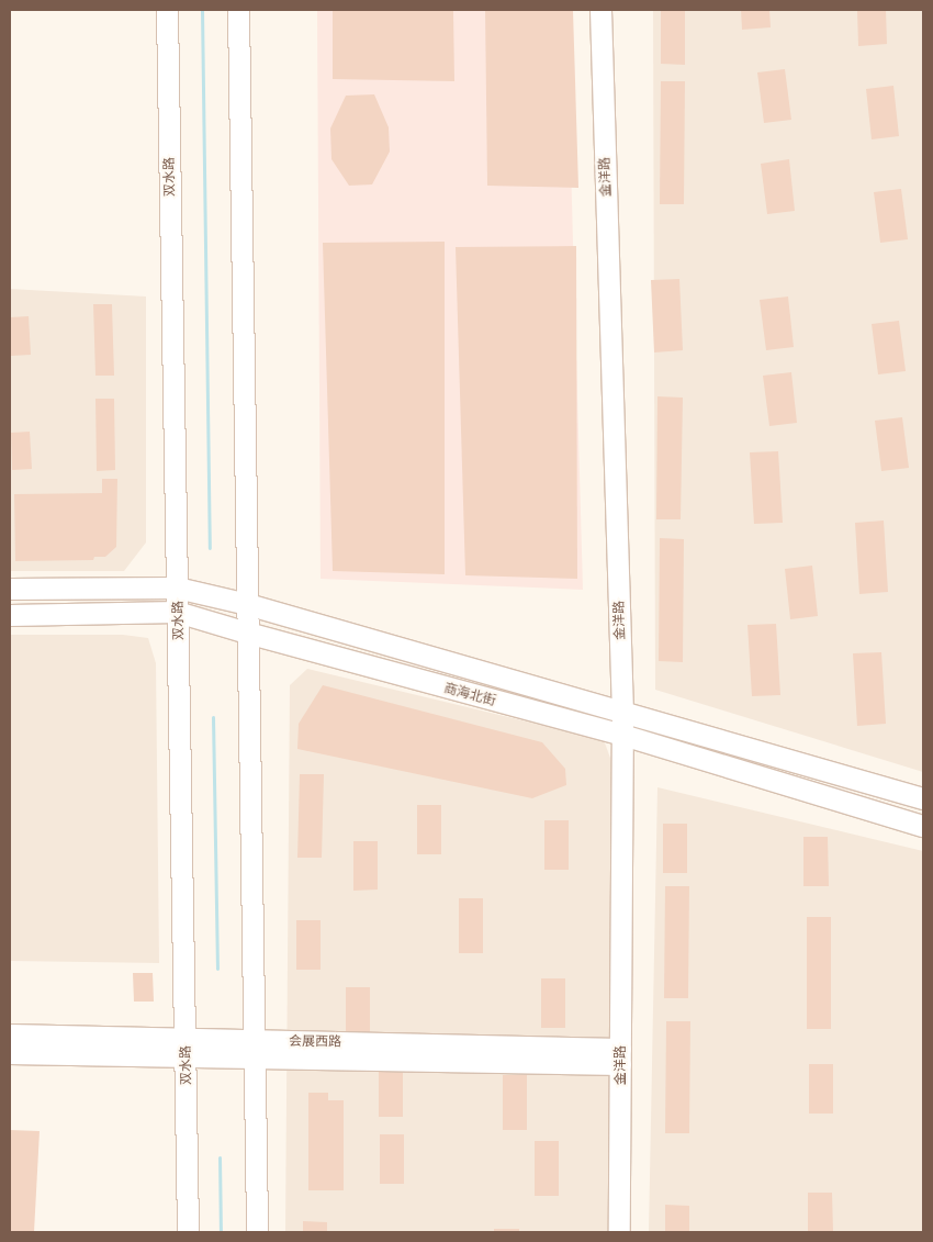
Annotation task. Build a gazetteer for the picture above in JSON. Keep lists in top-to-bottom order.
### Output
{
  "streets": {
    "main road": [
      "双水路",
      "金洋路",
      "商海北街",
      "会展西路"
    ]
  },
  "crossings": [
    ["双水路", "商海北街"],
    ["双水路", "会展西路"],
    ["金洋路", "商海北街"],
    ["金洋路", "会展西路"]
  ]
}
